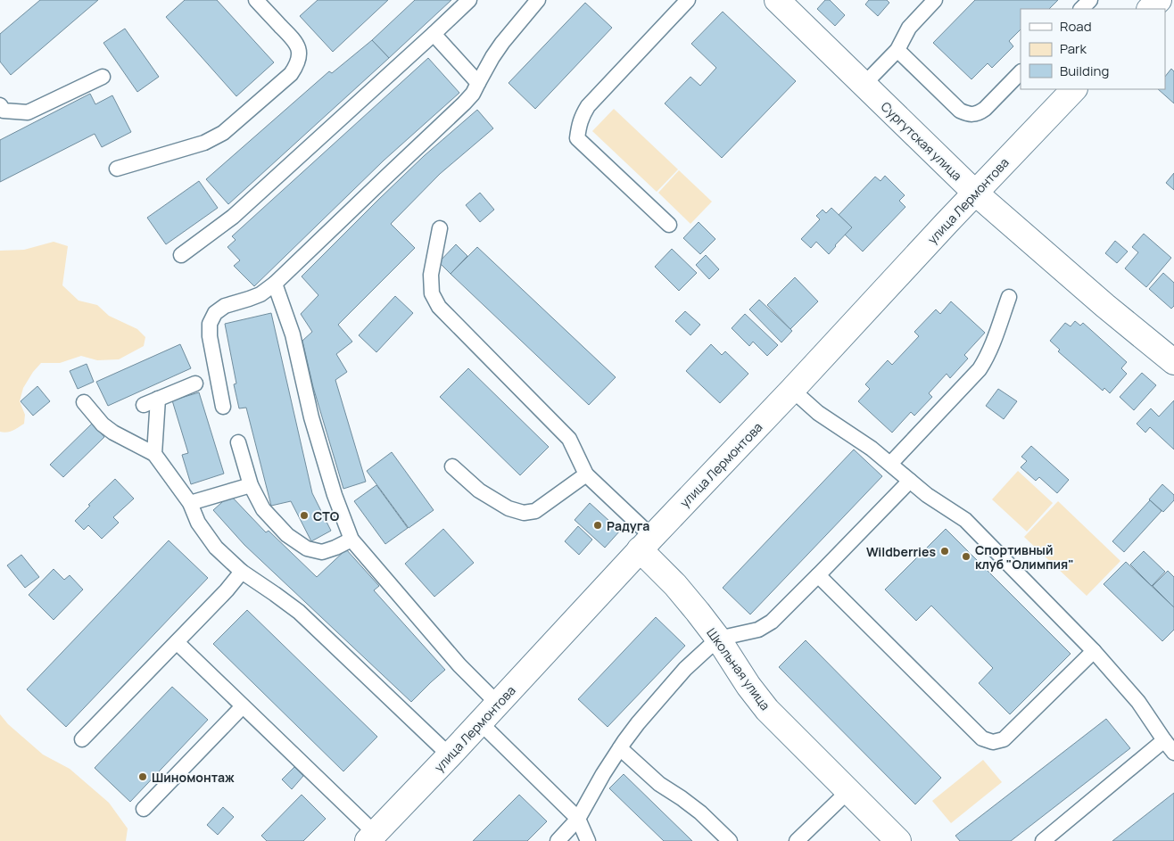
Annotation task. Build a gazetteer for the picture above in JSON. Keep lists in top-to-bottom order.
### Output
{
  "streets": {
    "street": ["Сургутская улица", "улица Лермонтова", "Школьная улица"]
  },
  "crossings": [
    ["Сургутская улица", "улица Лермонтова"],
    ["улица Лермонтова", "Школьная улица"]
  ],
  "places": [
    "СТО",
    "Радуга",
    "Wildberries",
    "Спортивный клуб \"Олимпия\"",
    "Шиномонтаж"
  ],
  "legend": ["Road", "Park", "Building"]
}
